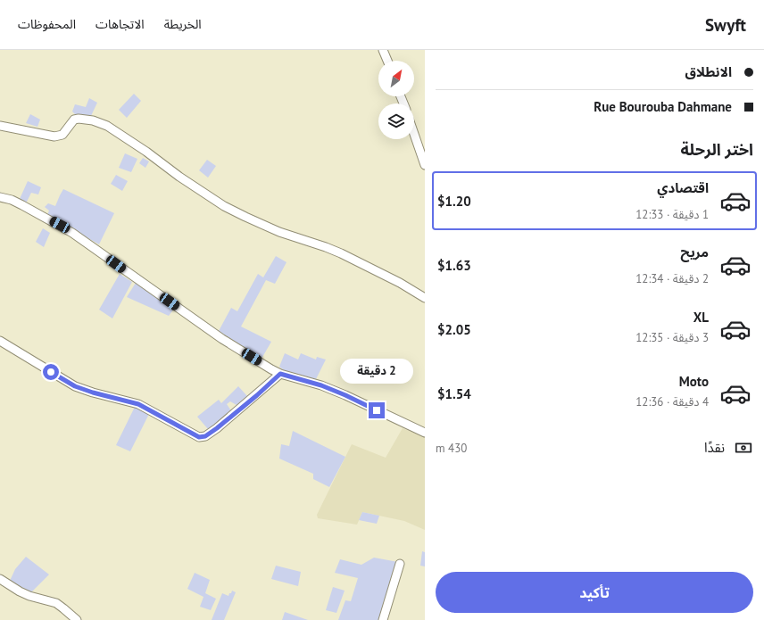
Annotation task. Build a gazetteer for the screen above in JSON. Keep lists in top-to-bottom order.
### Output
{
  "north": "top right",
  "page": {
    "header": "Swyft",
    "nav": ["الخريطة", "الاتجاهات", "المحفوظات"],
    "banner": ["الانطلاق", "Rue Bourouba Dahmane"],
    "heading": "اختر الرحلة",
    "list": [
      {
        "name": "اقتصادي",
        "note": "1 دقيقة · 12:33",
        "value": "$1.20"
      },
      {
        "name": "مريح",
        "note": "2 دقيقة · 12:34",
        "value": "$1.63"
      },
      {
        "name": "XL",
        "note": "3 دقيقة · 12:35",
        "value": "$2.05"
      },
      {
        "name": "Moto",
        "note": "4 دقيقة · 12:36",
        "value": "$1.54"
      }
    ],
    "bubble": "2 دقيقة",
    "pay": ["نقدًا", "430 m"],
    "buttons": "تأكيد"
  }
}
